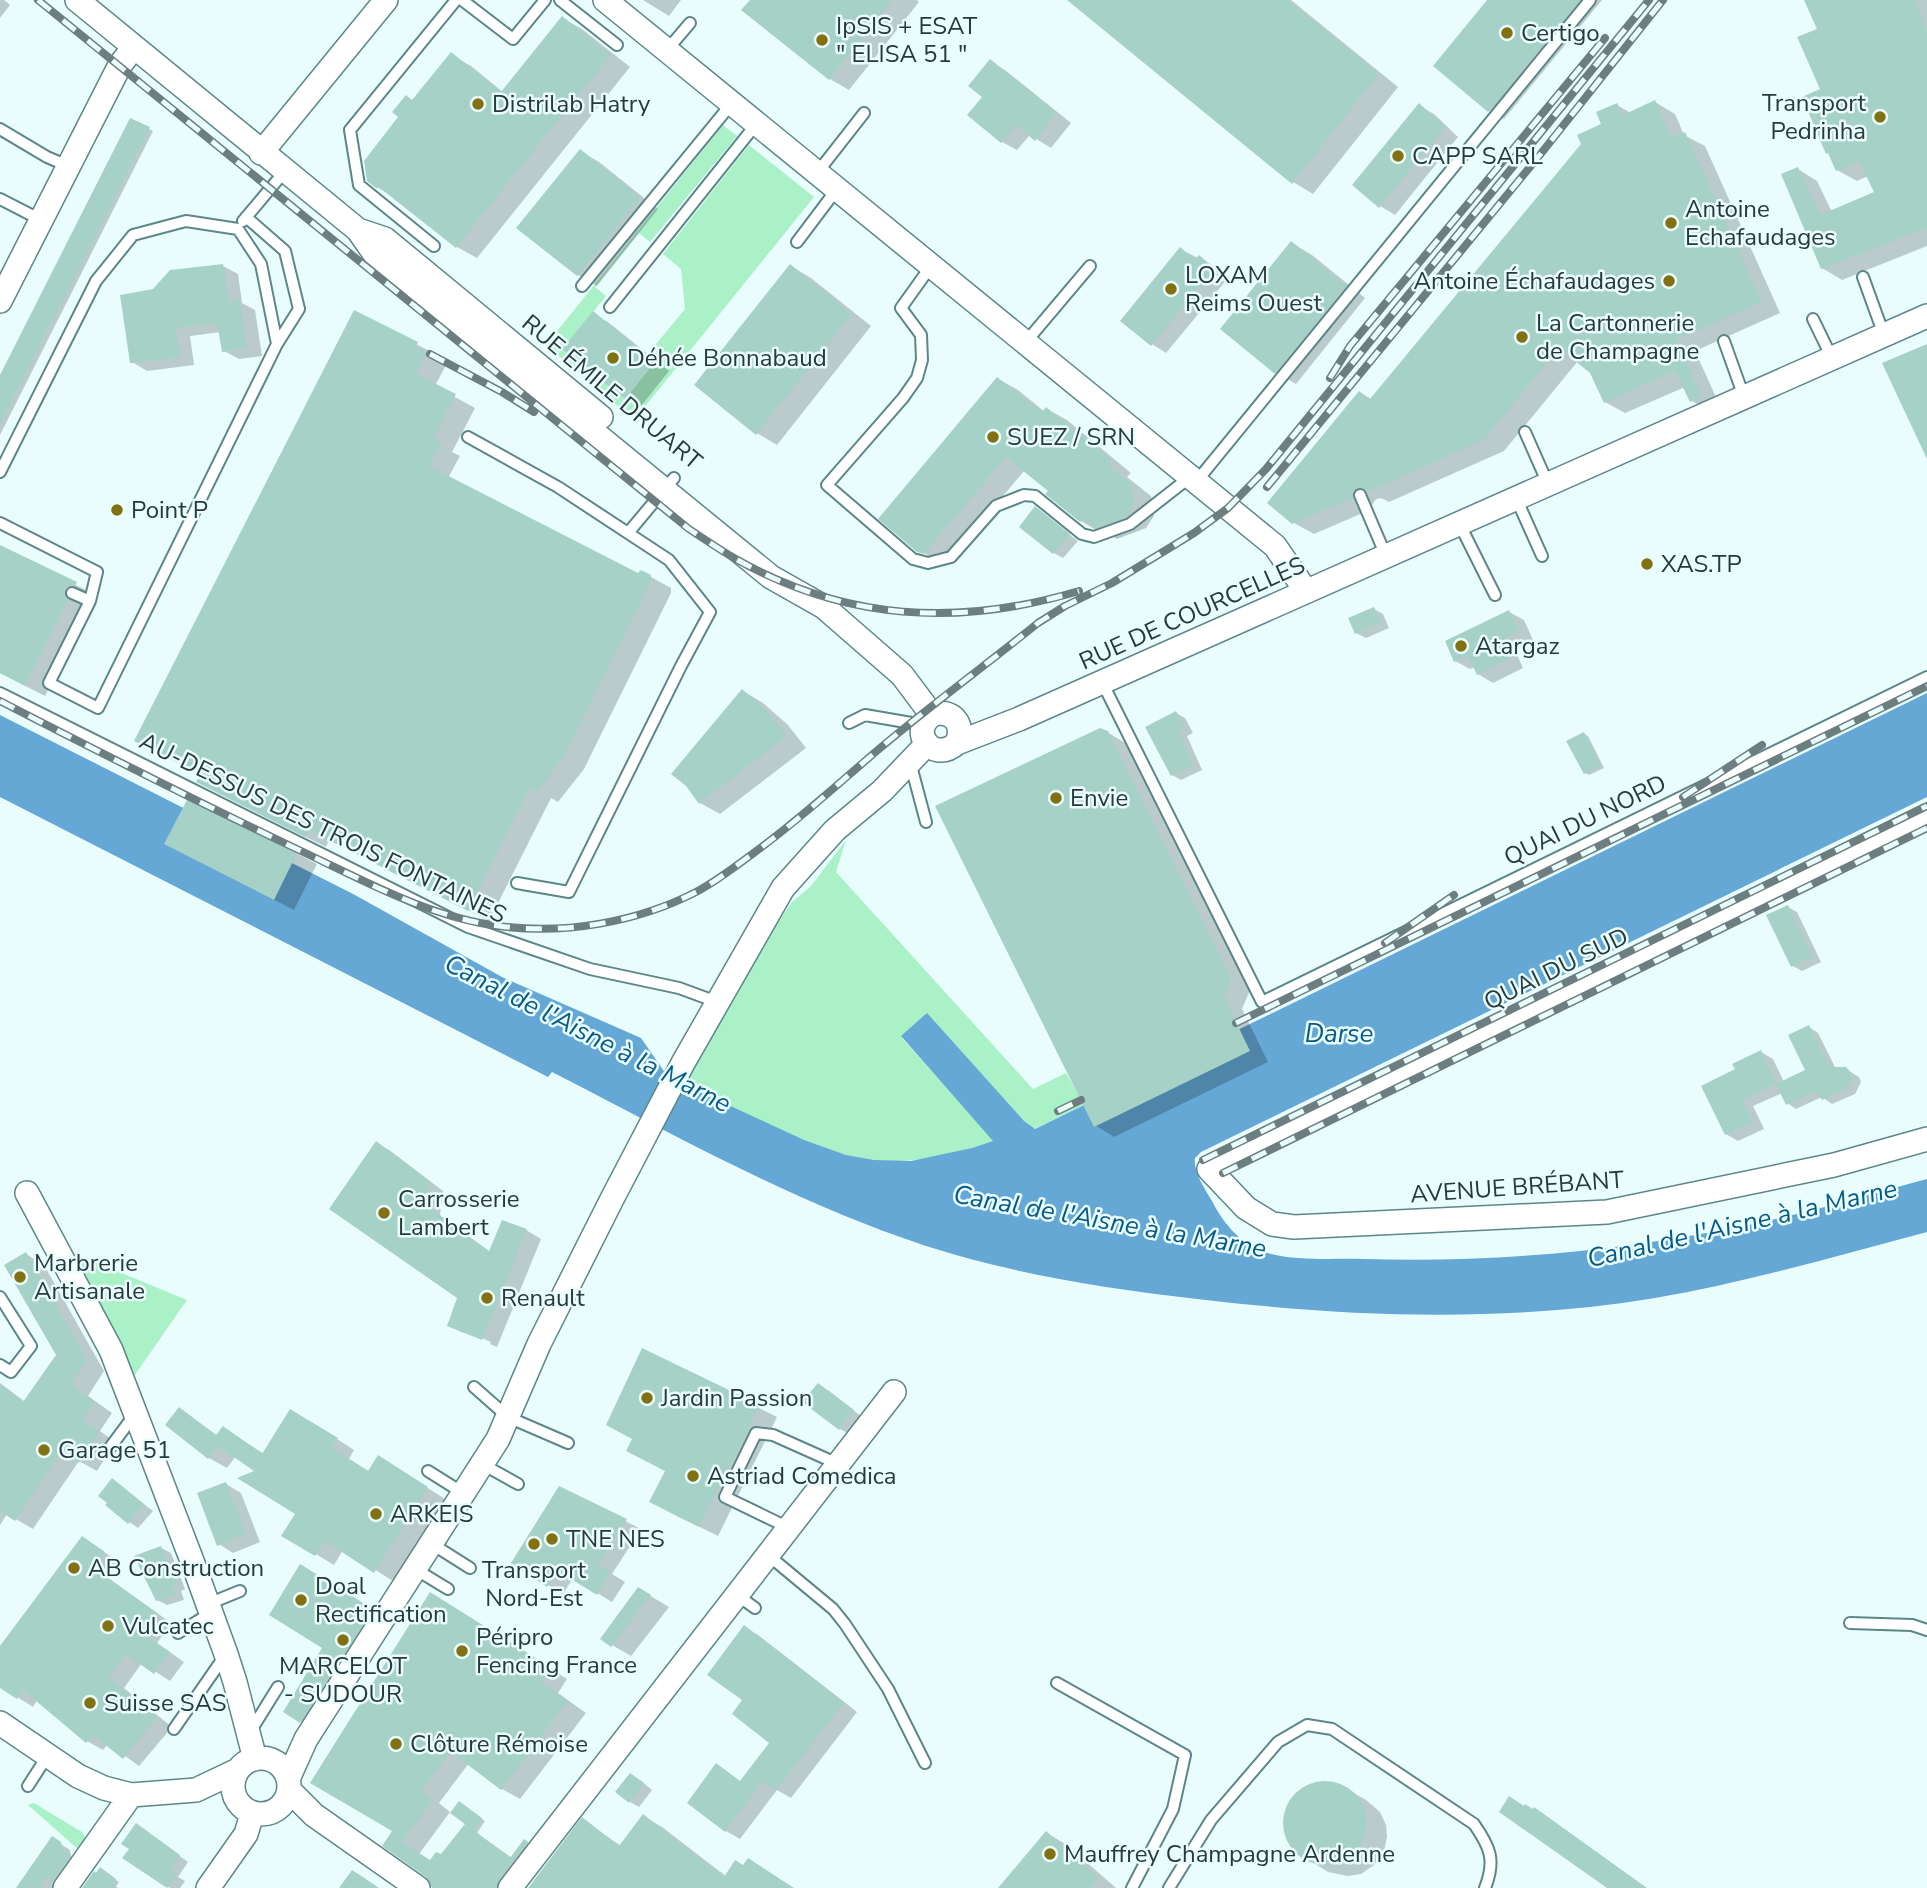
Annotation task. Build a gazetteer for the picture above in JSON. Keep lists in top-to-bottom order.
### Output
{
  "streets": {
    "street": [
      "RUE ÉMILE DRUART",
      "RUE DE COURCELLES",
      "QUAI DU SUD",
      "AVENUE BRÉBANT"
    ],
    "lane": ["QUAI DU NORD", "AU-DESSUS DES TROIS FONTAINES"]
  },
  "crossings": [
    ["RUE ÉMILE DRUART", "RUE DE COURCELLES"],
    ["RUE DE COURCELLES", "QUAI DU NORD"],
    ["QUAI DU SUD", "AVENUE BRÉBANT"]
  ],
  "water": ["Canal de l'Aisne à la Marne", "Darse"],
  "places": [
    "Certigo",
    "IpSIS + ESAT \" ELISA 51 \"",
    "Distrilab Hatry",
    "Transport Pedrinha",
    "CAPP SARL",
    "Antoine Echafaudages",
    "Antoine Échafaudages",
    "LOXAM Reims Ouest",
    "La Cartonnerie de Champagne",
    "Déhée Bonnabaud",
    "SUEZ / SRN",
    "Point P",
    "XAS.TP",
    "Atargaz",
    "Envie",
    "Carrosserie Lambert",
    "Marbrerie Artisanale",
    "Renault",
    "Jardin Passion",
    "Garage 51",
    "Astriad Comedica",
    "ARKEIS",
    "TNE NES",
    "Transport Nord-Est",
    "AB Construction",
    "Doal Rectification",
    "Vulcatec",
    "MARCELOT - SUDOUR",
    "Péripro Fencing France",
    "Suisse SAS",
    "Clôture Rémoise",
    "Mauffrey Champagne Ardenne"
  ]
}
